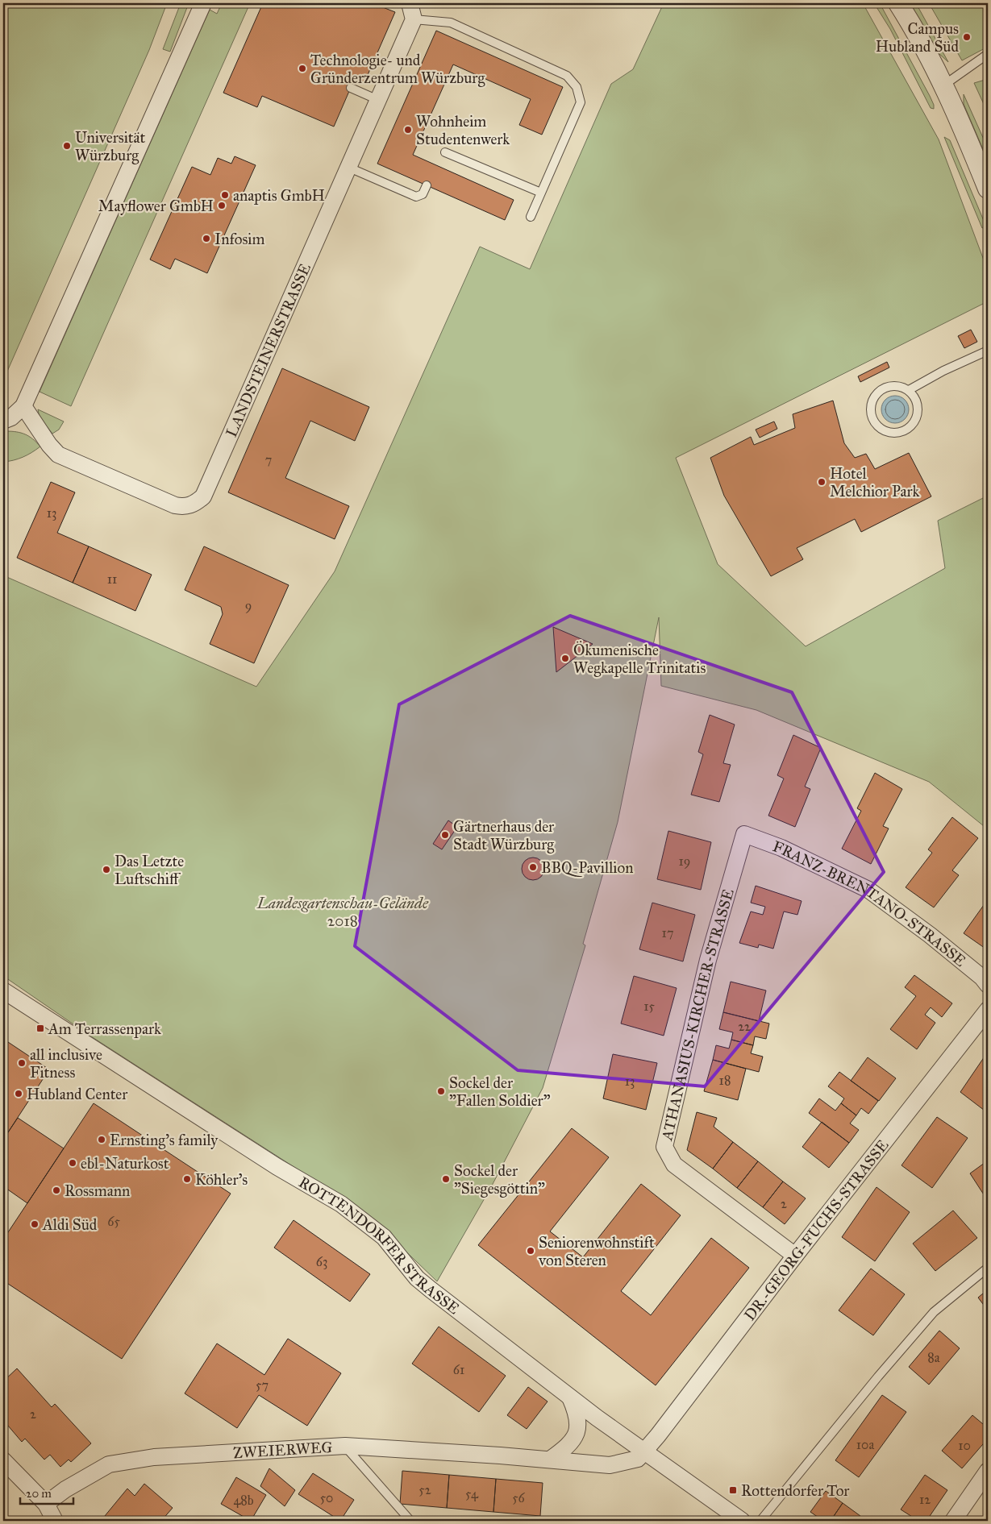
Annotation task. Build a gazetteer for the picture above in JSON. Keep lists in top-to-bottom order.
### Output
{
  "streets": {
    "street": [
      "LANDSTEINERSTRASSE",
      "FRANZ-BRENTANO-STRASSE",
      "ATHANASIUS-KIRCHER-STRASSE",
      "DR.-GEORG-FUCHS-STRASSE",
      "ROTTENDORFER STRASSE",
      "ZWEIERWEG"
    ]
  },
  "crossings": [
    ["FRANZ-BRENTANO-STRASSE", "ATHANASIUS-KIRCHER-STRASSE"],
    ["ATHANASIUS-KIRCHER-STRASSE", "DR.-GEORG-FUCHS-STRASSE"],
    ["DR.-GEORG-FUCHS-STRASSE", "ROTTENDORFER STRASSE"],
    ["DR.-GEORG-FUCHS-STRASSE", "ZWEIERWEG"],
    ["ROTTENDORFER STRASSE", "ZWEIERWEG"]
  ],
  "parks": ["Landesgartenschau-Gelände 2018"],
  "places": {
    "other": [
      "Campus Hubland Süd",
      "Technologie- und Gründerzentrum Würzburg",
      "Wohnheim Studentenwerk",
      "Universität Würzburg",
      "anaptis GmbH",
      "Mayflower GmbH",
      "Infosim",
      "Hotel Melchior Park",
      "Ökumenische Wegkapelle Trinitatis",
      "Gärtnerhaus der Stadt Würzburg",
      "BBQ-Pavillion",
      "Das Letzte Luftschiff",
      "all inclusive Fitness",
      "Sockel der \"Fallen Soldier\"",
      "Hubland Center",
      "Ernsting's family",
      "ebl-Naturkost",
      "Köhler's",
      "Sockel der \"Siegesgöttin\"",
      "Rossmann",
      "Aldi Süd",
      "Seniorenwohnstift von Steren"
    ],
    "transit": ["Am Terrassenpark", "Rottendorfer Tor"]
  },
  "house_numbers": [
    "7",
    "13",
    "11",
    "9",
    "19",
    "17",
    "15",
    "22",
    "18",
    "13",
    "2",
    "65",
    "63",
    "8a",
    "61",
    "57",
    "2",
    "10a",
    "10",
    "52",
    "54",
    "50",
    "56",
    "12",
    "48b"
  ],
  "scale_bar": "20 m"
}
